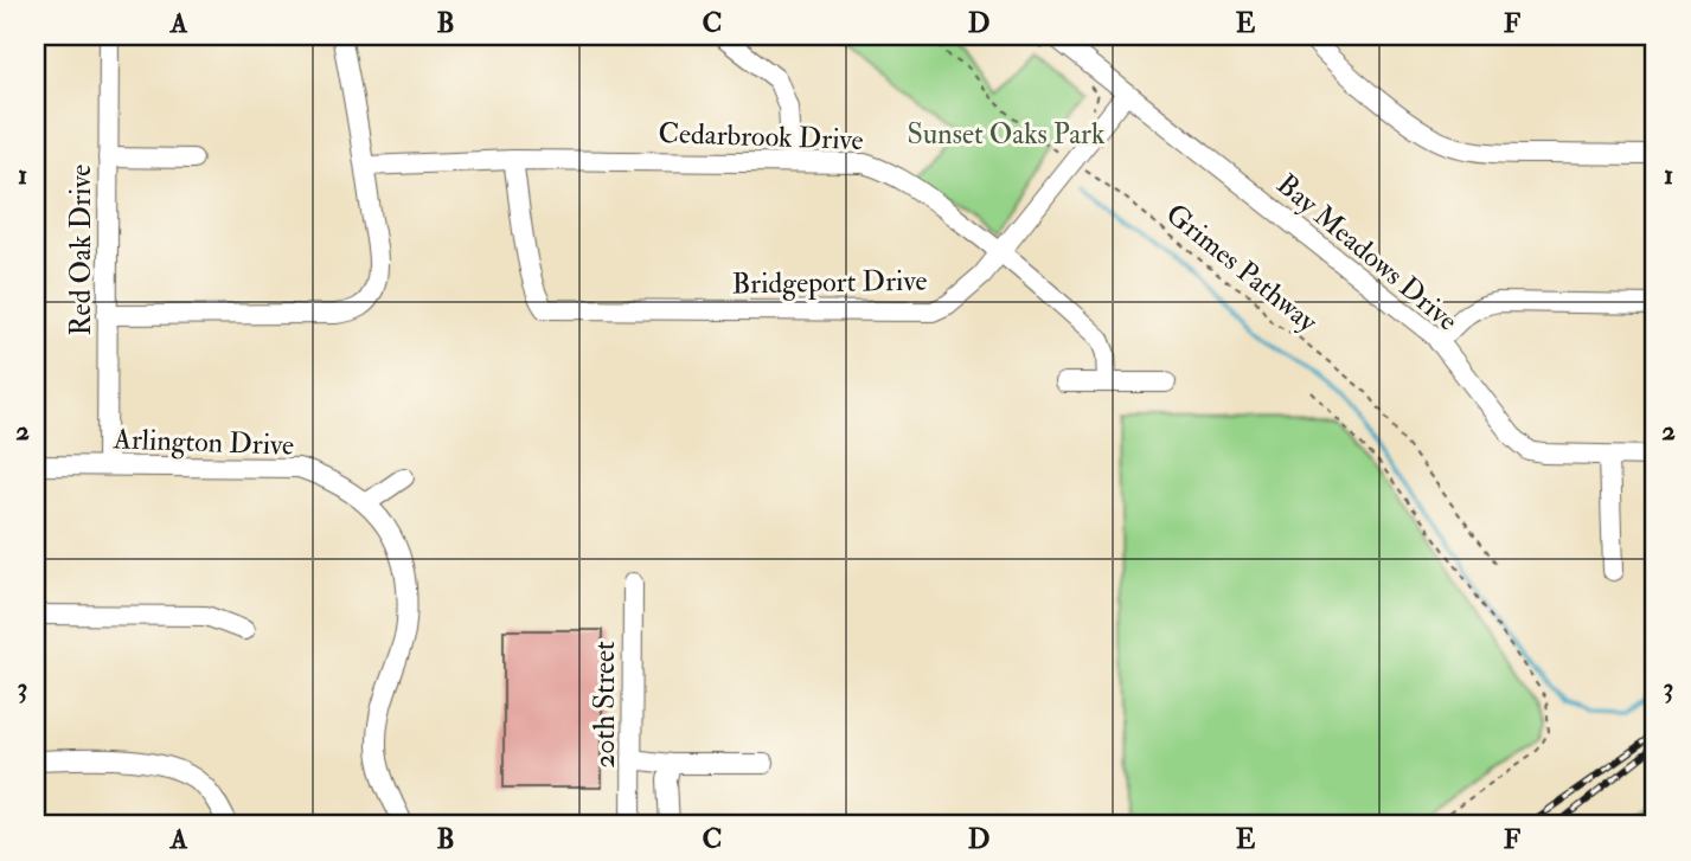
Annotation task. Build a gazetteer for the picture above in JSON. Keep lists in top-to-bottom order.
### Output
{
  "streets": {
    "street": [
      "Cedarbrook Drive",
      "Red Oak Drive",
      "Bay Meadows Drive",
      "Bridgeport Drive",
      "Arlington Drive",
      "20th Street"
    ],
    "path": ["Grimes Pathway"]
  },
  "crossings": [
    ["Cedarbrook Drive", "Bridgeport Drive"],
    ["Red Oak Drive", "Arlington Drive"],
    ["Bay Meadows Drive", "Bridgeport Drive"],
    ["Grimes Pathway", "Bridgeport Drive"]
  ],
  "parks": ["Sunset Oaks Park"],
  "grid": {
    "columns": [
      "A",
      "B",
      "C",
      "D",
      "E",
      "F"
    ],
    "rows": ["1", "2", "3"]
  }
}
